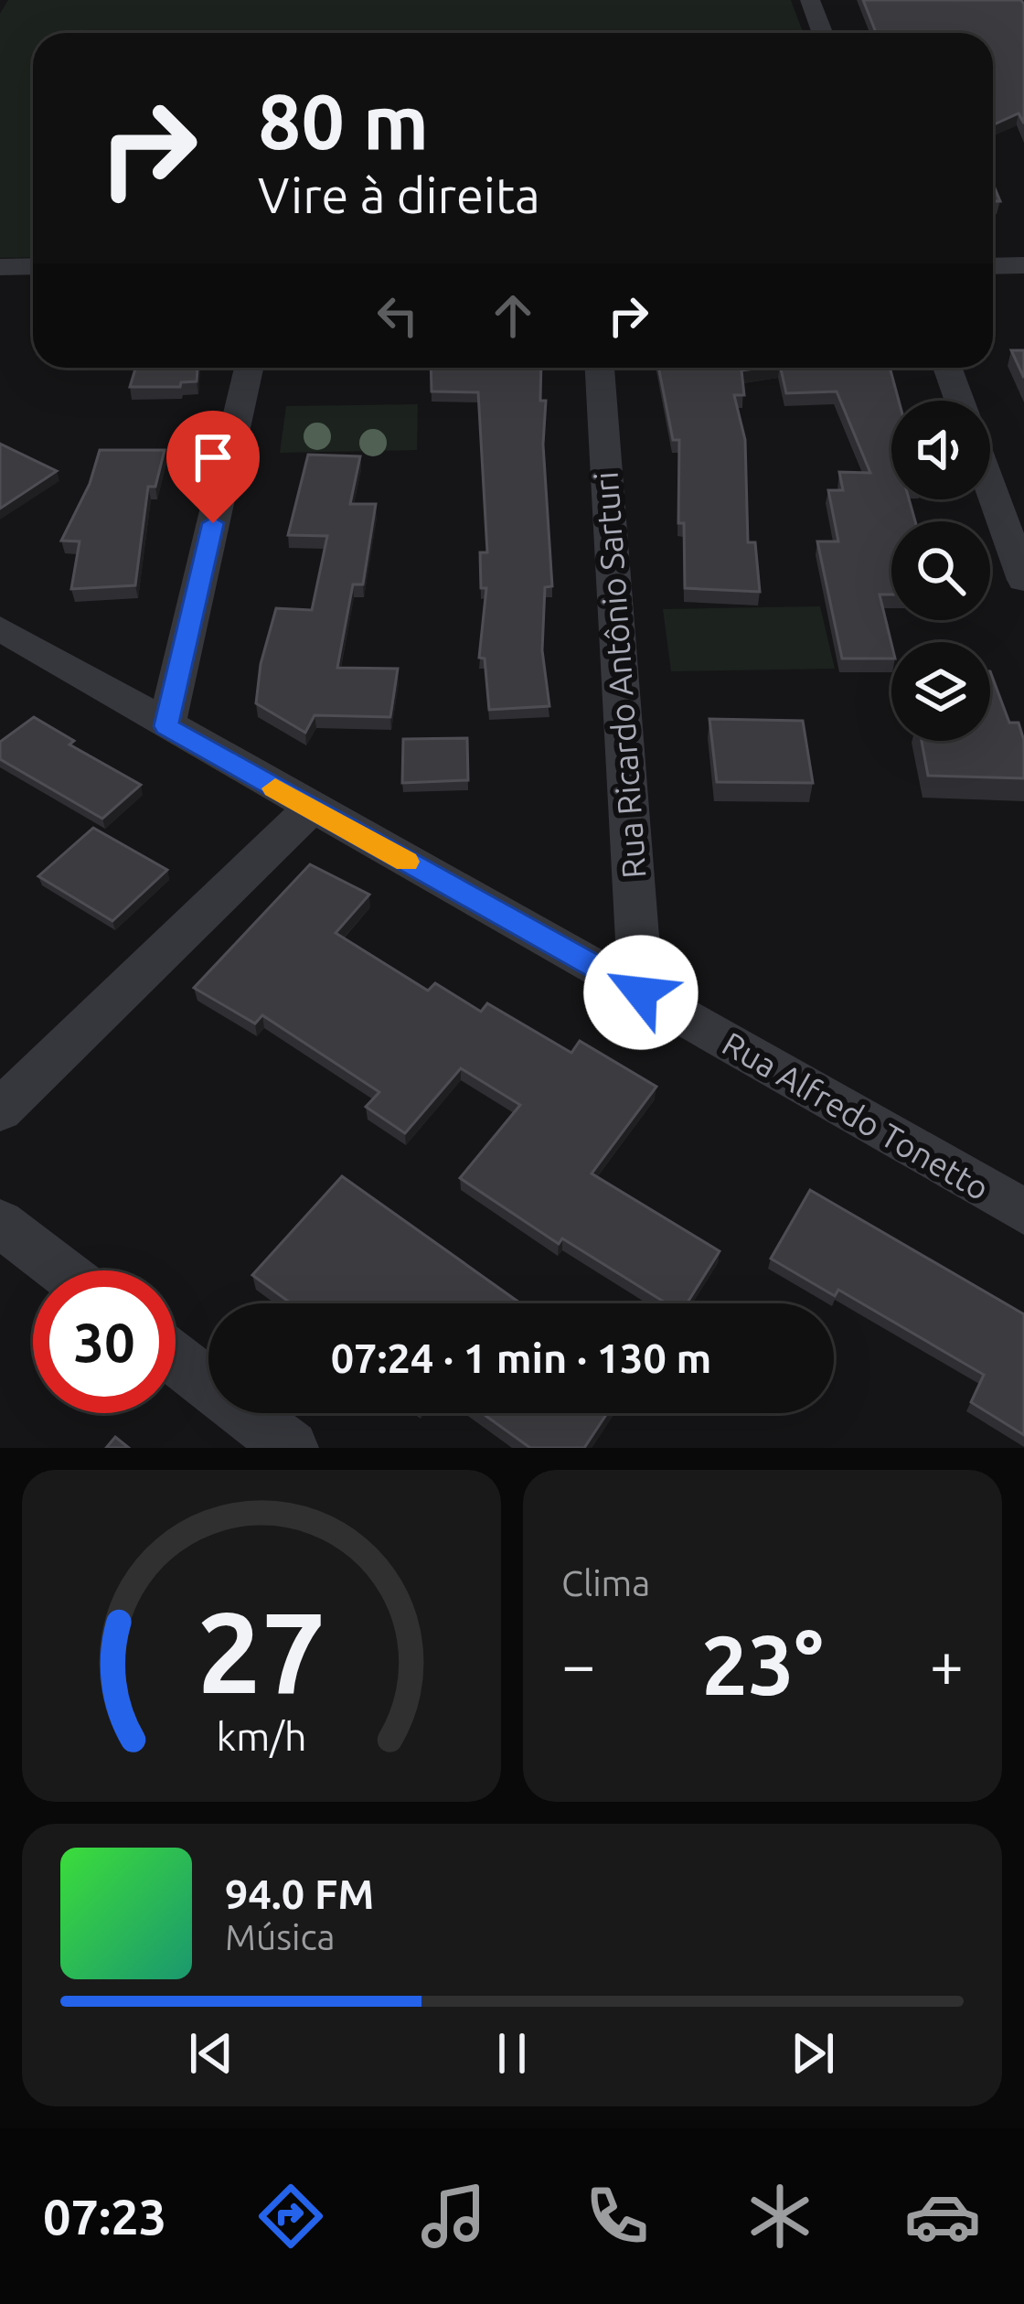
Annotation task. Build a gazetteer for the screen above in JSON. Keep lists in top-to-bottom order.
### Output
{
  "streets": {
    "street": ["Rua Ricardo Antônio Sarturi", "Rua Alfredo Tonetto"]
  },
  "crossings": [
    ["Rua Ricardo Antônio Sarturi", "Rua Alfredo Tonetto"]
  ],
  "page": {
    "turn": ["80 m", "Vire à direita"],
    "limit": "30",
    "trip": "07:24 · 1 min · 130 m",
    "tile": "Clima",
    "heat": ["−", "23°", "+"],
    "song": ["94.0 FM", "Música"],
    "tabs": "07:23",
    "gauge": ["27", "km/h"]
  }
}
